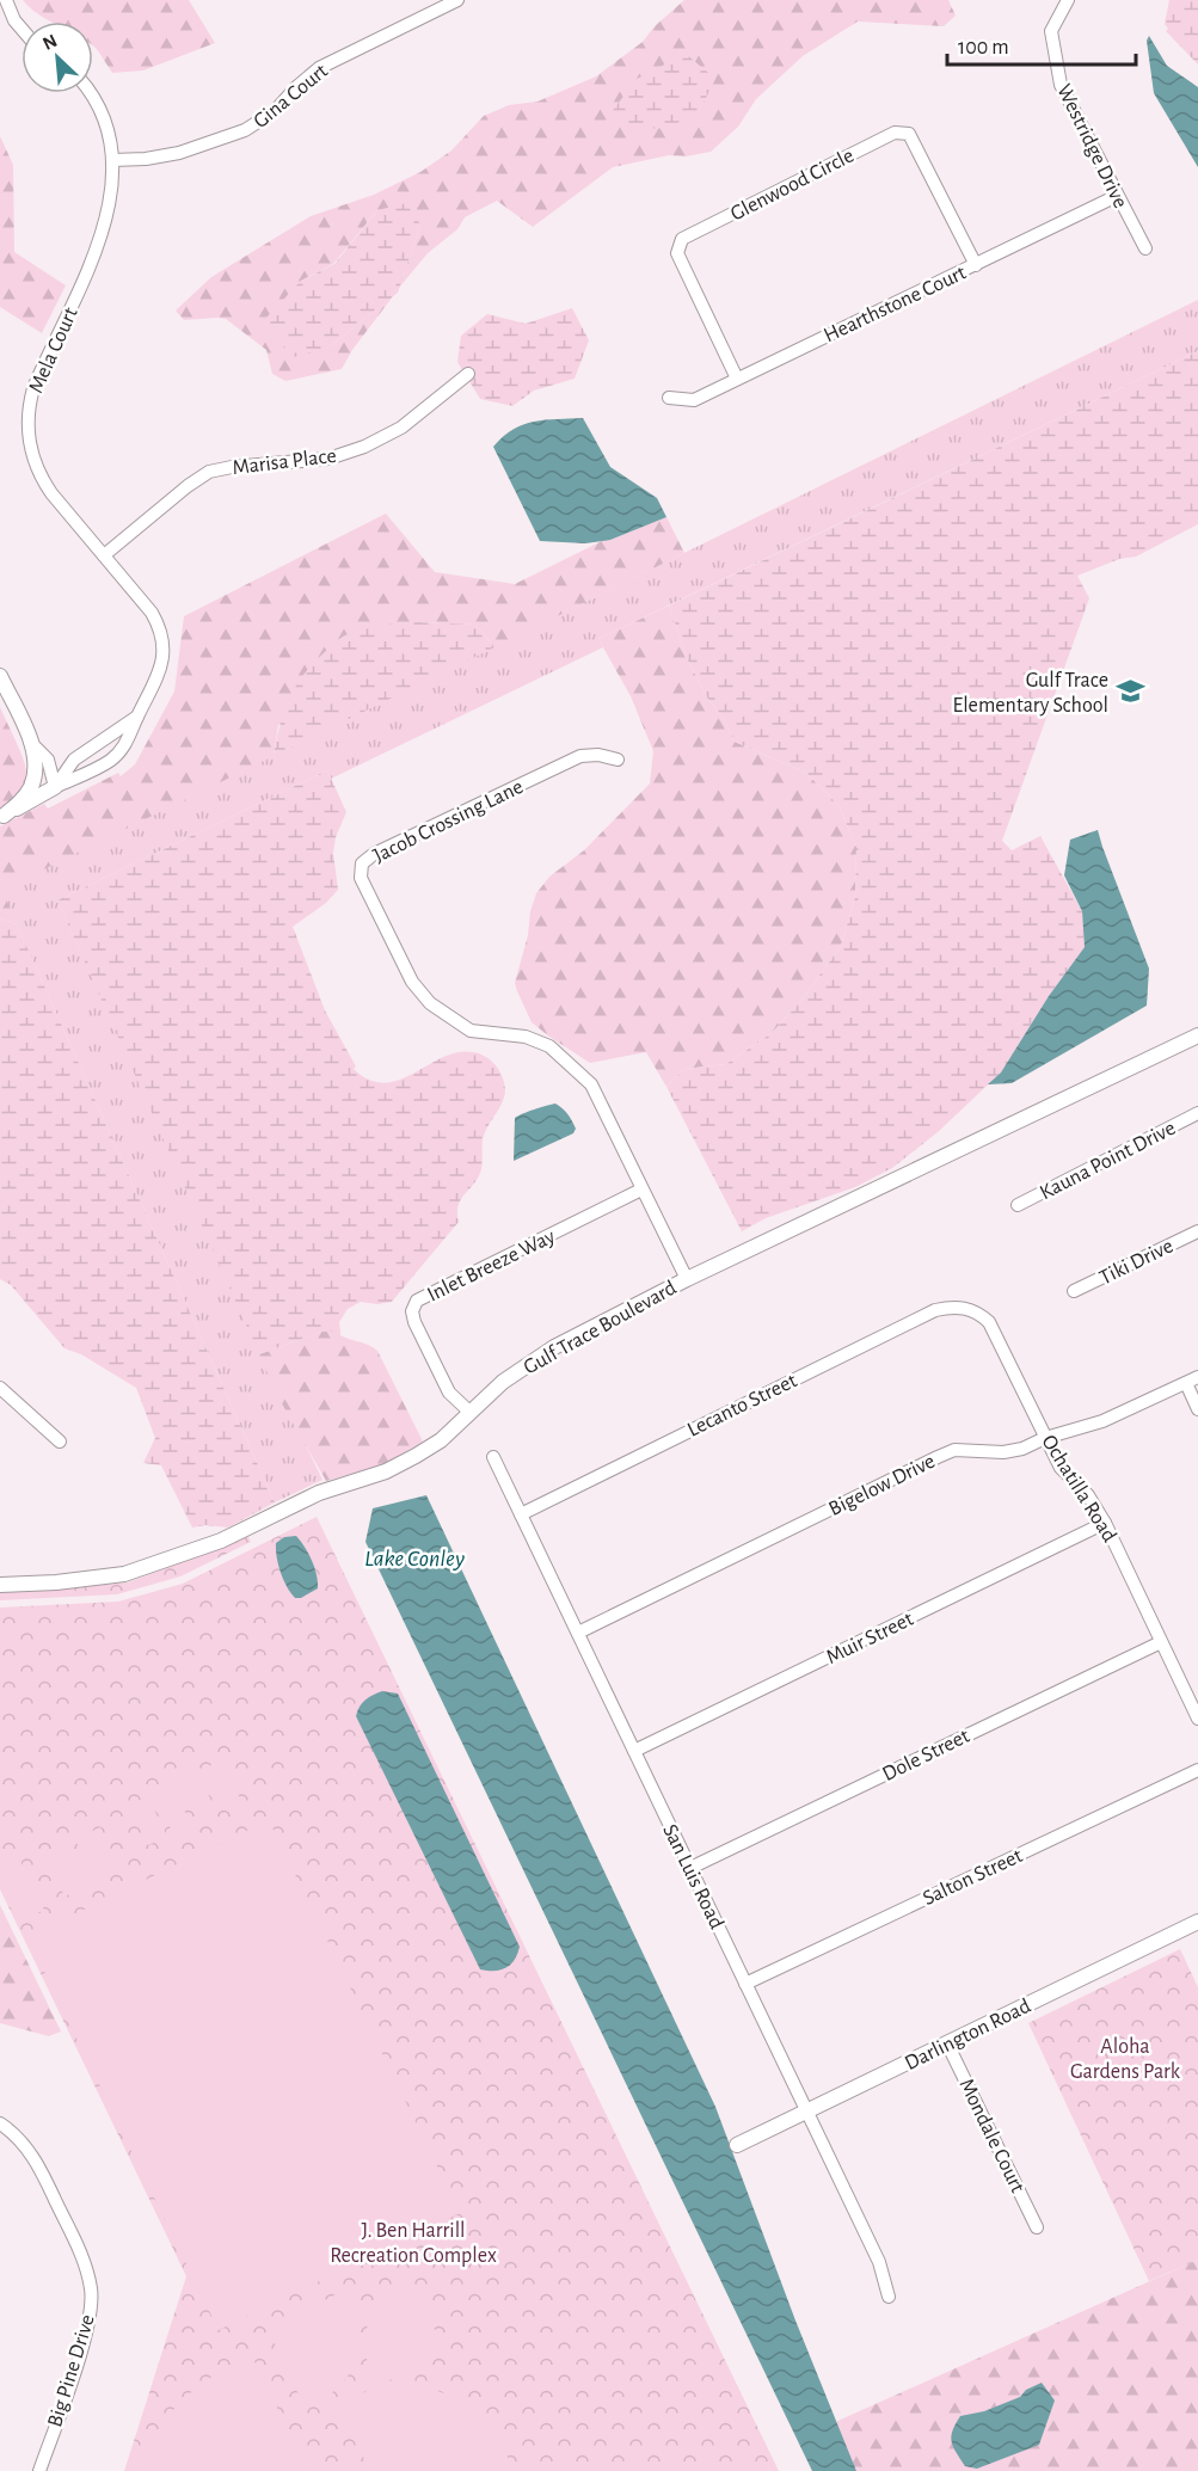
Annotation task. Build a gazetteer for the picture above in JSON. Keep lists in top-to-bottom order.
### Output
{
  "streets": {
    "street": [
      "Gina Court",
      "Westridge Drive",
      "Glenwood Circle",
      "Hearthstone Court",
      "Mela Court",
      "Marisa Place",
      "Jacob Crossing Lane",
      "Kauna Point Drive",
      "Tiki Drive",
      "Inlet Breeze Way",
      "Gulf Trace Boulevard",
      "Lecanto Street",
      "Bigelow Drive",
      "Ochatilla Road",
      "Muir Street",
      "Dole Street",
      "San Luis Road",
      "Salton Street",
      "Darlington Road",
      "Mondale Court",
      "Big Pine Drive"
    ]
  },
  "crossings": [
    ["Gina Court", "Mela Court"],
    ["Westridge Drive", "Hearthstone Court"],
    ["Glenwood Circle", "Hearthstone Court"],
    ["Mela Court", "Marisa Place"],
    ["Jacob Crossing Lane", "Inlet Breeze Way"],
    ["Jacob Crossing Lane", "Gulf Trace Boulevard"],
    ["Inlet Breeze Way", "Gulf Trace Boulevard"],
    ["Lecanto Street", "Ochatilla Road"],
    ["Lecanto Street", "San Luis Road"],
    ["Bigelow Drive", "Ochatilla Road"],
    ["Bigelow Drive", "San Luis Road"],
    ["Ochatilla Road", "Muir Street"],
    ["Ochatilla Road", "Dole Street"],
    ["Muir Street", "San Luis Road"],
    ["Dole Street", "San Luis Road"],
    ["San Luis Road", "Salton Street"],
    ["San Luis Road", "Darlington Road"],
    ["Darlington Road", "Mondale Court"]
  ],
  "water": ["Lake Conley"],
  "parks": ["Aloha Gardens Park", "J. Ben Harrill Recreation Complex"],
  "places": {
    "school or university": ["Gulf Trace Elementary School"]
  },
  "scale_bar": "100 m",
  "north": "top left"
}
